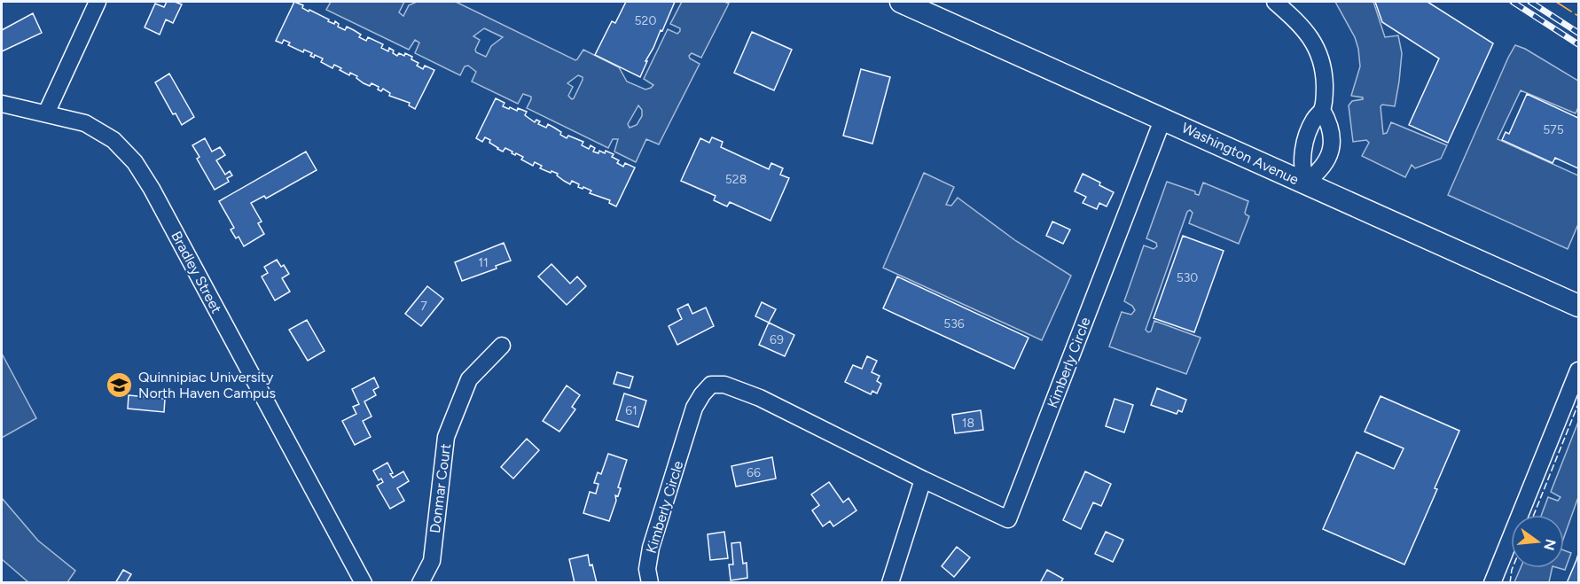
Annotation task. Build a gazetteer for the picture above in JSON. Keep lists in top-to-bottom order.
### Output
{
  "streets": {
    "main road": ["Washington Avenue"],
    "street": ["Bradley Street", "Kimberly Circle", "Donmar Court"]
  },
  "crossings": [
    ["Washington Avenue", "Kimberly Circle"]
  ],
  "places": {
    "school or university": ["Quinnipiac University North Haven Campus"]
  },
  "house_numbers": [
    "520",
    "575",
    "528",
    "11",
    "530",
    "7",
    "536",
    "69",
    "61",
    "18",
    "66"
  ],
  "north": "right"
}
